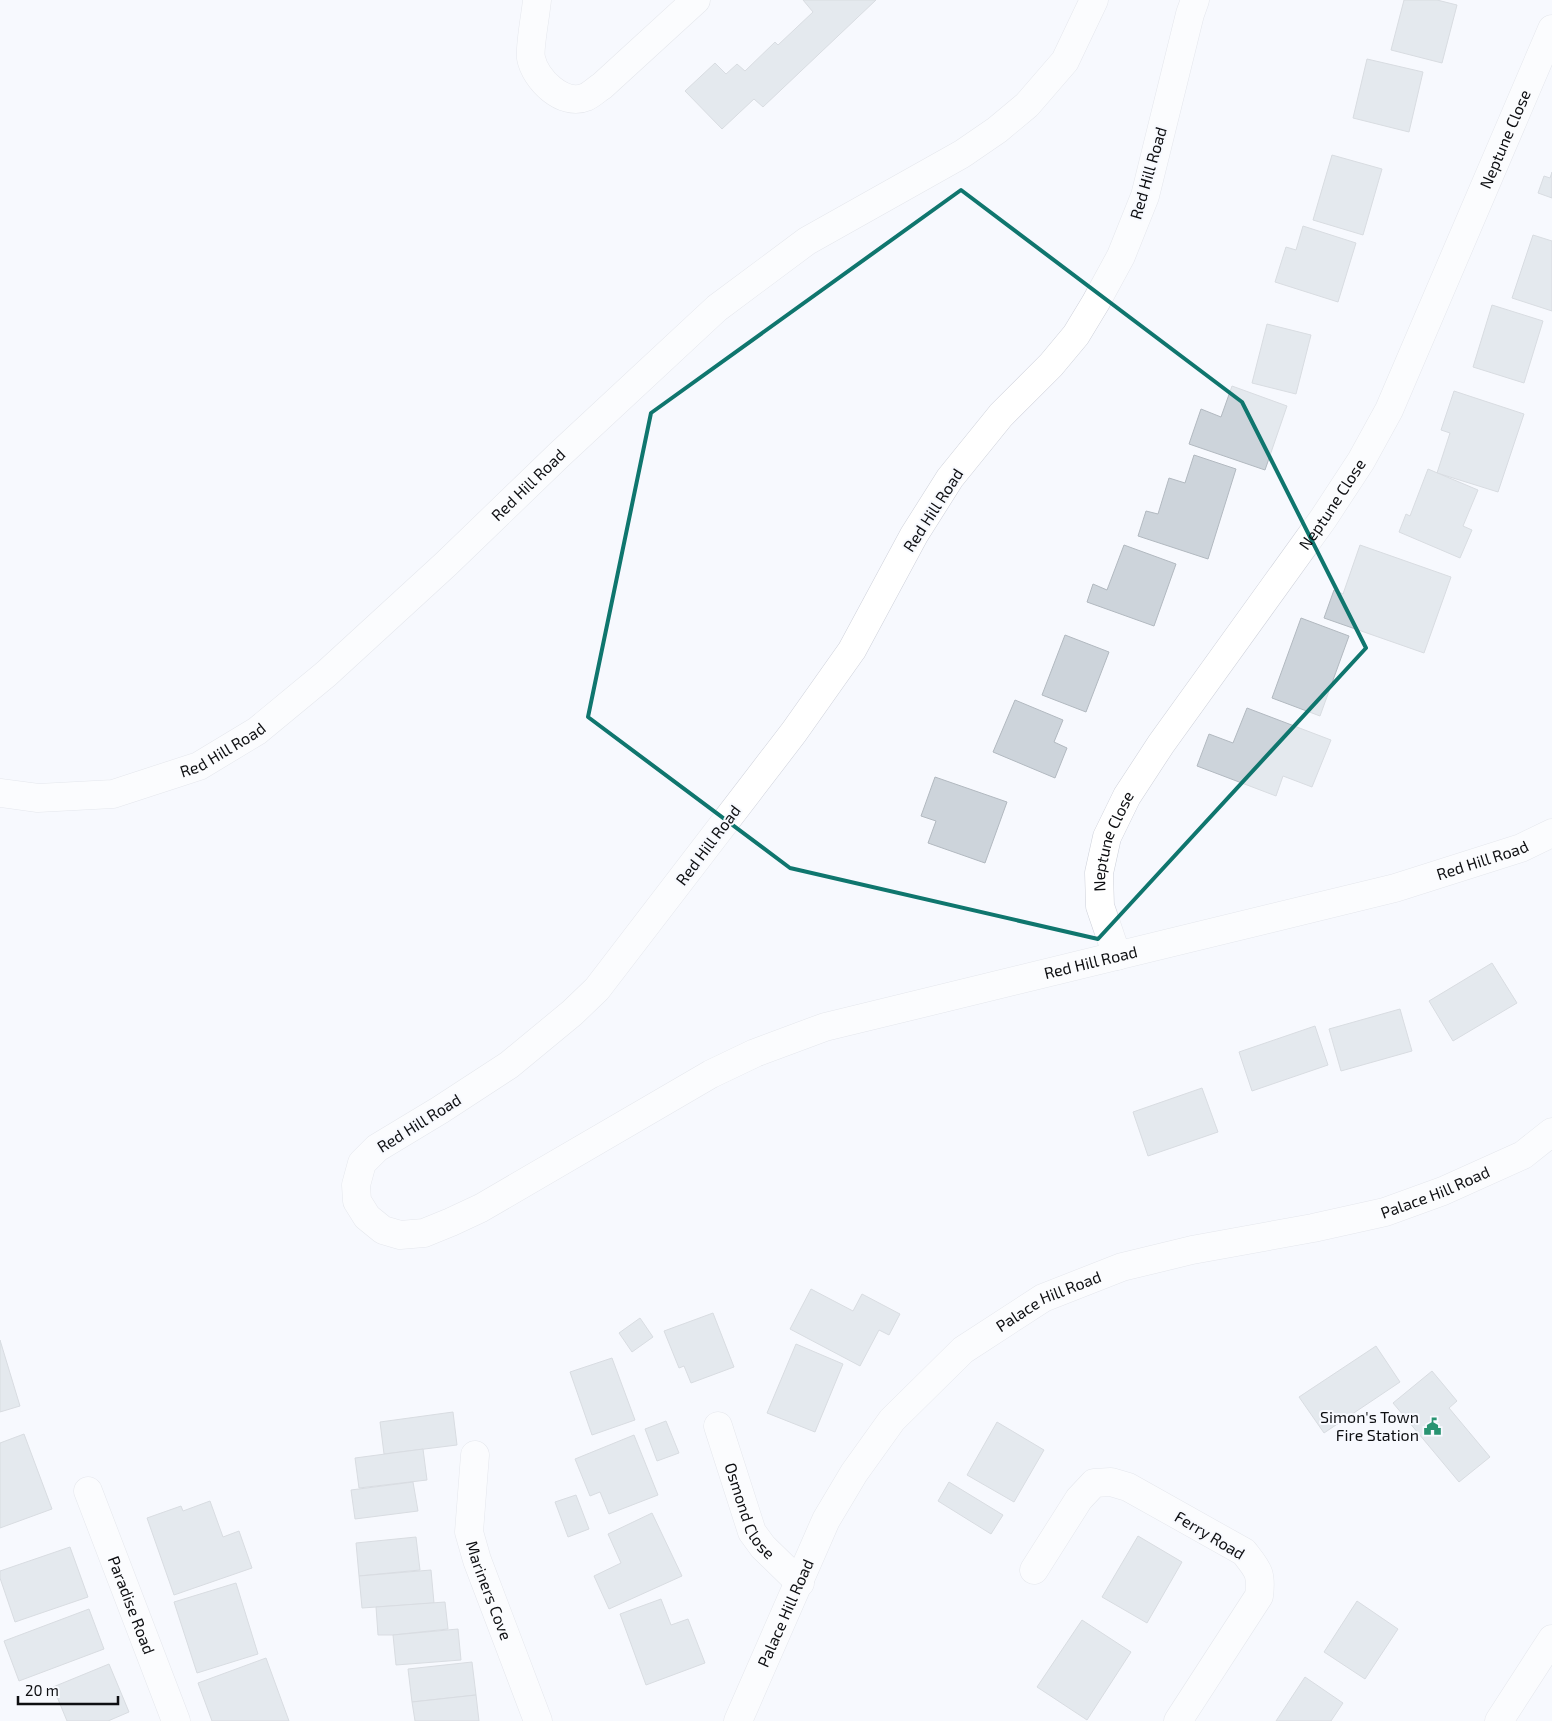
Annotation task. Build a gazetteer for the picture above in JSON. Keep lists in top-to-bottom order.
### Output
{
  "streets": {
    "street": [
      "Neptune Close",
      "Red Hill Road",
      "Palace Hill Road",
      "Osmond Close",
      "Ferry Road",
      "Mariners Cove",
      "Paradise Road"
    ]
  },
  "crossings": [
    ["Neptune Close", "Red Hill Road"],
    ["Palace Hill Road", "Osmond Close"]
  ],
  "places": {
    "public building": ["Simon's Town Fire Station"]
  },
  "scale_bar": "20 m"
}
